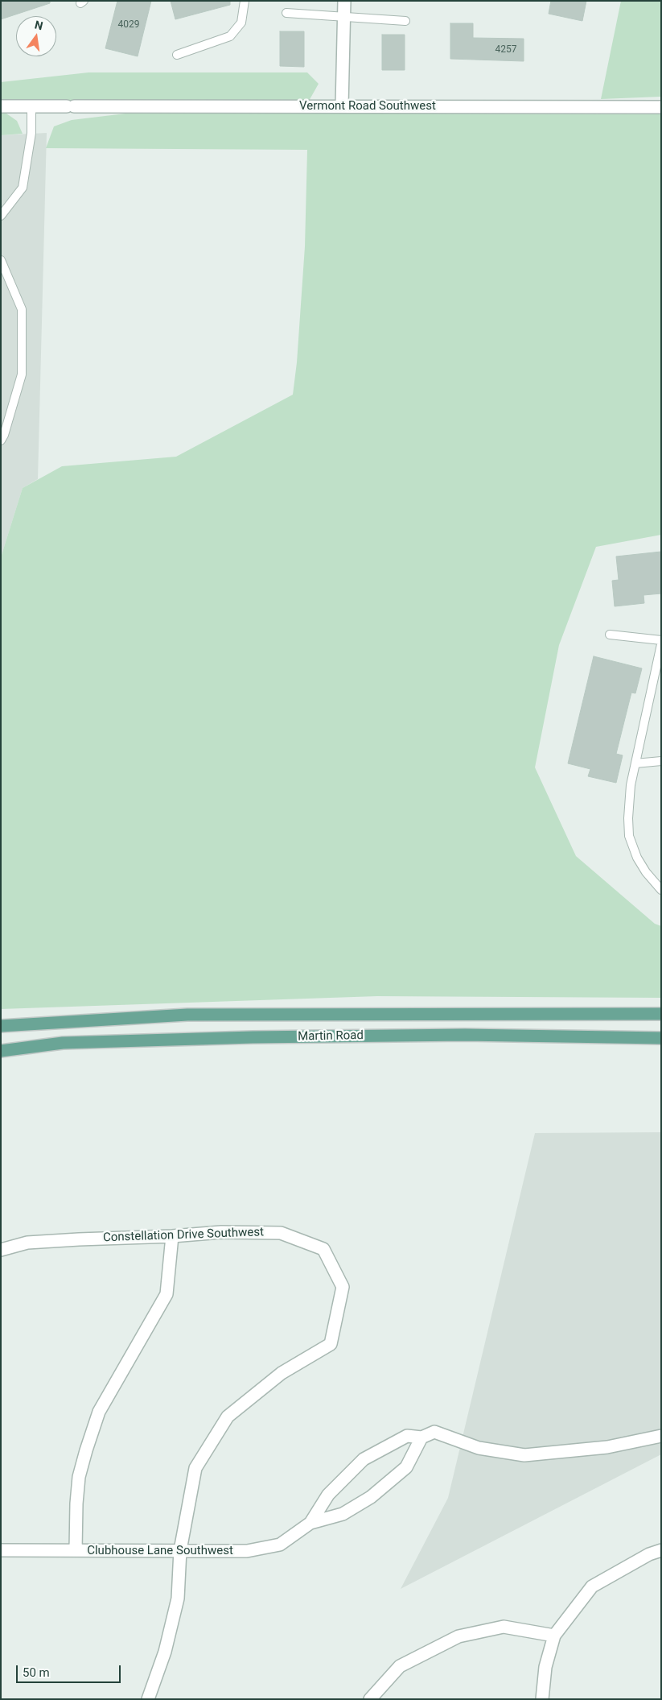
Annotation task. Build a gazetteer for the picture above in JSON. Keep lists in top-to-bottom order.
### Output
{
  "streets": {
    "main road": ["Martin Road"],
    "street": ["Vermont Road Southwest", "Constellation Drive Southwest", "Clubhouse Lane Southwest"]
  },
  "crossings": [
    ["Constellation Drive Southwest", "Clubhouse Lane Southwest"]
  ],
  "house_numbers": ["4029", "4257"],
  "scale_bar": "50 m",
  "north": "top"
}
